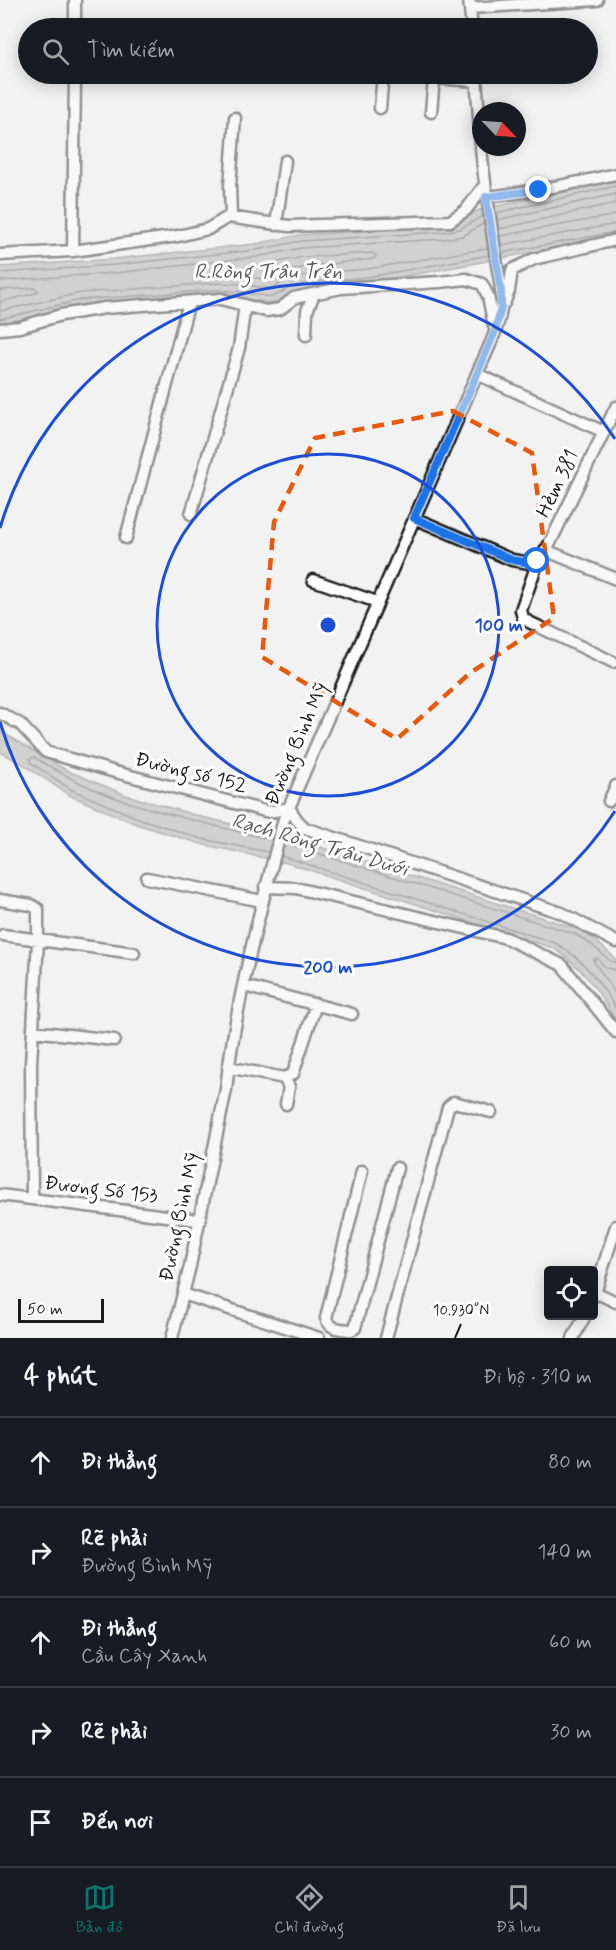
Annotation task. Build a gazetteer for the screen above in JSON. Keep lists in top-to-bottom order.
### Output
{
  "streets": {
    "street": [
      "Hẻm 381",
      "Đường Bình Mỹ",
      "Đường số 152",
      "Đương Số 153"
    ]
  },
  "crossings": [
    ["Đường Bình Mỹ", "Đường số 152"],
    ["Đường Bình Mỹ", "Đương Số 153"]
  ],
  "water": ["R.Ròng Trâu Trên", "Rạch Ròng Trâu Dưới"],
  "scale_bar": "50 m",
  "north": "bottom right",
  "page": {
    "search": "Tìm kiếm",
    "scale": "50 m",
    "heading": ["4 phút", "Đi bộ · 310 m"],
    "list": [
      ["Đi thẳng", "80 m"],
      ["Rẽ phải", "Đường Bình Mỹ", "140 m"],
      ["Đi thẳng", "Cầu Cây Xanh", "60 m"],
      ["Rẽ phải", "30 m"],
      "Đến nơi"
    ],
    "nav": ["Bản đồ", "Chỉ đường", "Đã lưu"]
  },
  "coordinates": ["10.930°N"],
  "rings": ["100 m", "200 m"]
}
